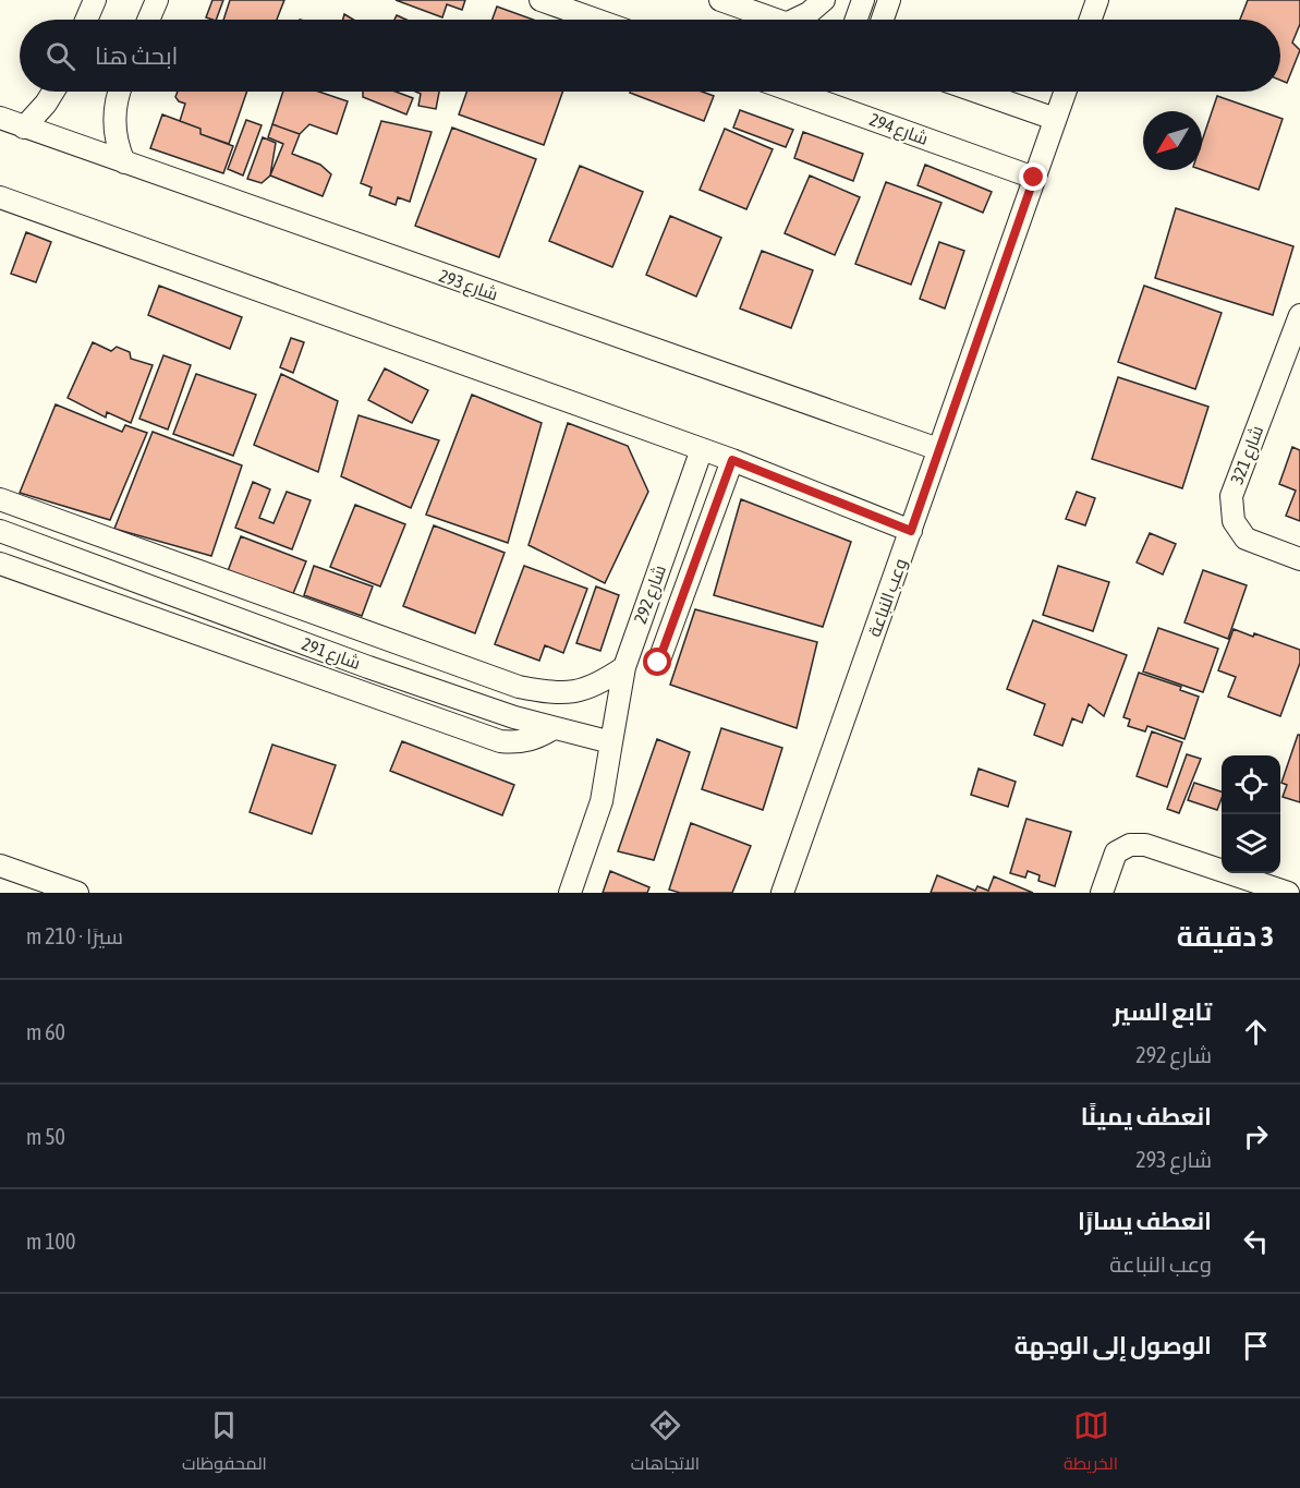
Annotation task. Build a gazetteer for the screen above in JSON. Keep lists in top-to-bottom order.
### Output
{
  "streets": {
    "street": [
      "شارع 294",
      "شارع 293",
      "شارع 321",
      "شارع 292",
      "وعب النباعة",
      "شارع 291"
    ]
  },
  "crossings": [
    ["شارع 294", "وعب النباعة"],
    ["شارع 293", "وعب النباعة"],
    ["شارع 292", "شارع 291"]
  ],
  "north": "bottom left",
  "page": {
    "search": "ابحث هنا",
    "heading": ["3 دقيقة", "سيرًا · 210 m"],
    "list": [
      ["تابع السير", "شارع 292", "60 m"],
      ["انعطف يمينًا", "شارع 293", "50 m"],
      ["انعطف يسارًا", "وعب النباعة", "100 m"],
      "الوصول إلى الوجهة"
    ],
    "nav": ["الخريطة", "الاتجاهات", "المحفوظات"]
  }
}
